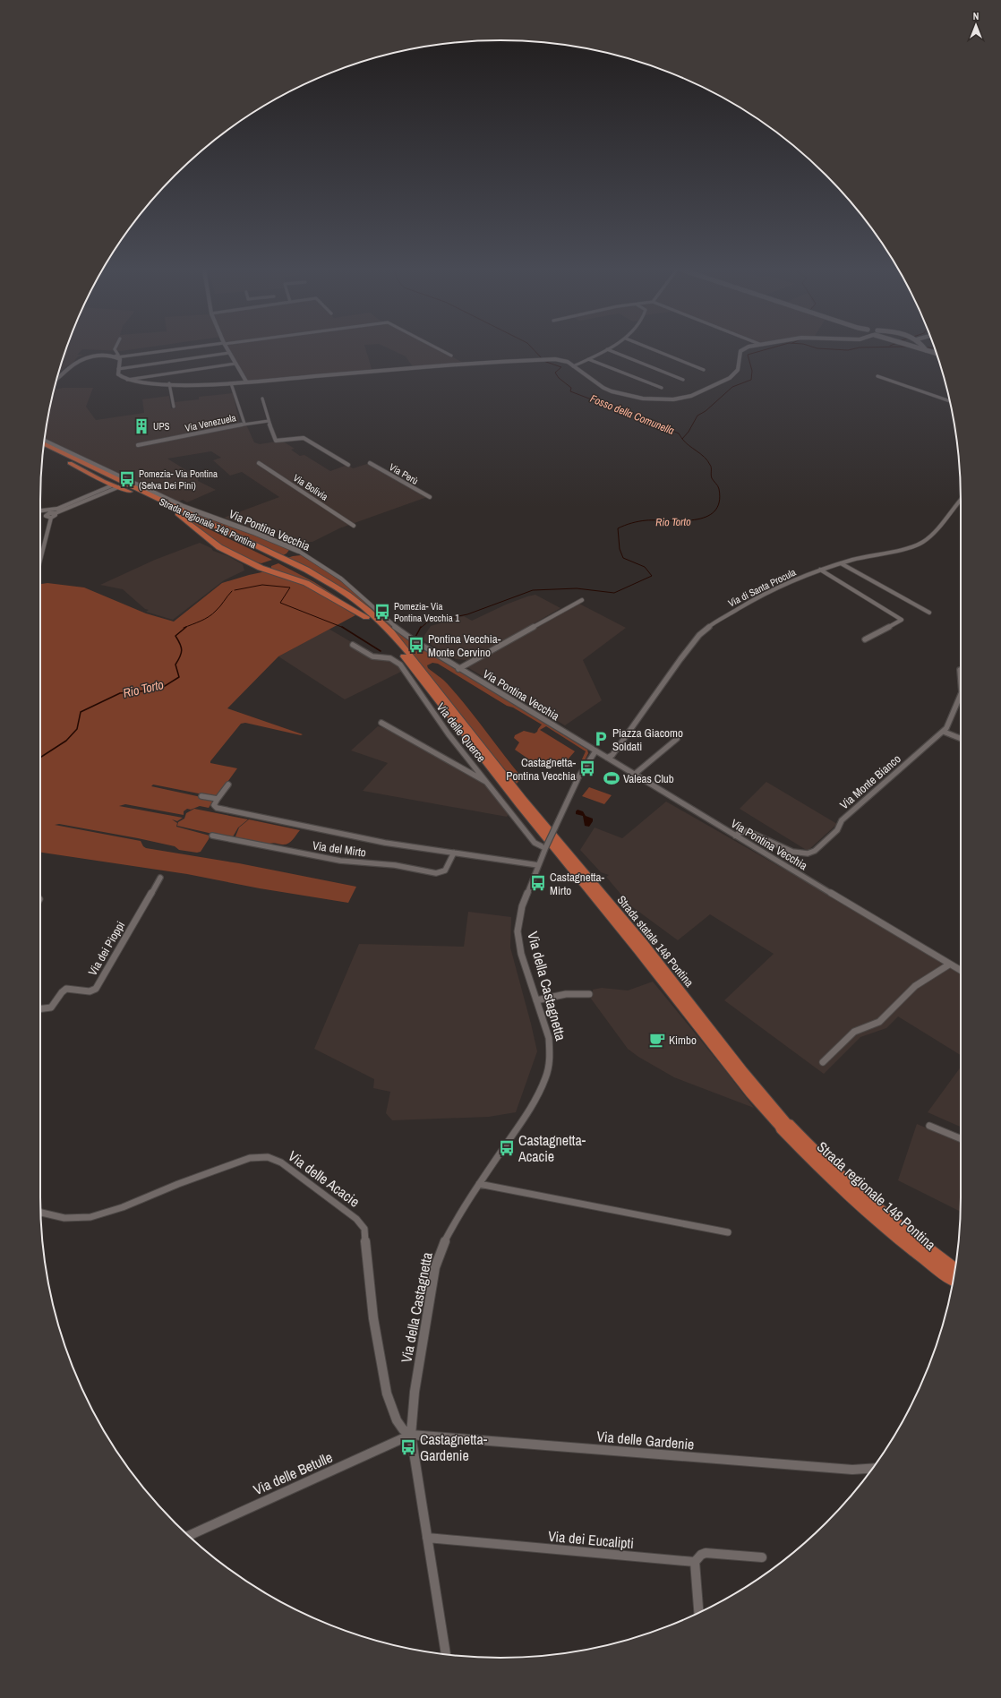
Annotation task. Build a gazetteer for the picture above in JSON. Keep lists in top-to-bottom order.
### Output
{
  "streets": {
    "highway": ["Strada regionale 148 Pontina", "Strada statale 148 Pontina"],
    "street": [
      "Via Venezuela",
      "Via Perù",
      "Via Bolivia",
      "Via Pontina Vecchia",
      "Via di Santa Procula",
      "Via delle Querce",
      "Via Monte Bianco",
      "Via del Mirto",
      "Via dei Pioppi",
      "Via della Castagnetta",
      "Via delle Acacie",
      "Via delle Gardenie",
      "Via delle Betulle",
      "Via dei Eucalipti"
    ]
  },
  "crossings": [
    ["Strada regionale 148 Pontina", "Strada statale 148 Pontina"],
    ["Via Pontina Vecchia", "Via di Santa Procula"],
    ["Via Pontina Vecchia", "Via Monte Bianco"],
    ["Via Pontina Vecchia", "Via della Castagnetta"],
    ["Via delle Querce", "Via della Castagnetta"],
    ["Via del Mirto", "Via della Castagnetta"],
    ["Via della Castagnetta", "Via delle Acacie"],
    ["Via della Castagnetta", "Via delle Gardenie"],
    ["Via della Castagnetta", "Via delle Betulle"],
    ["Via della Castagnetta", "Via dei Eucalipti"],
    ["Via delle Acacie", "Via delle Gardenie"],
    ["Via delle Acacie", "Via delle Betulle"],
    ["Via delle Gardenie", "Via delle Betulle"]
  ],
  "water": ["Fosso della Comunella", "Rio Torto"],
  "places": {
    "building": ["UPS"],
    "bus stop": [
      "Pomezia- Via Pontina (Selva Dei Pini)",
      "Pomezia- Via Pontina Vecchia 1",
      "Pontina Vecchia- Monte Cervino",
      "Castagnetta- Pontina Vecchia",
      "Castagnetta- Mirto",
      "Castagnetta- Acacie",
      "Castagnetta- Gardenie"
    ],
    "parking": ["Piazza Giacomo Soldati"],
    "sports": ["Valeas Club"],
    "cafe": ["Kimbo"]
  },
  "north": "top"
}
